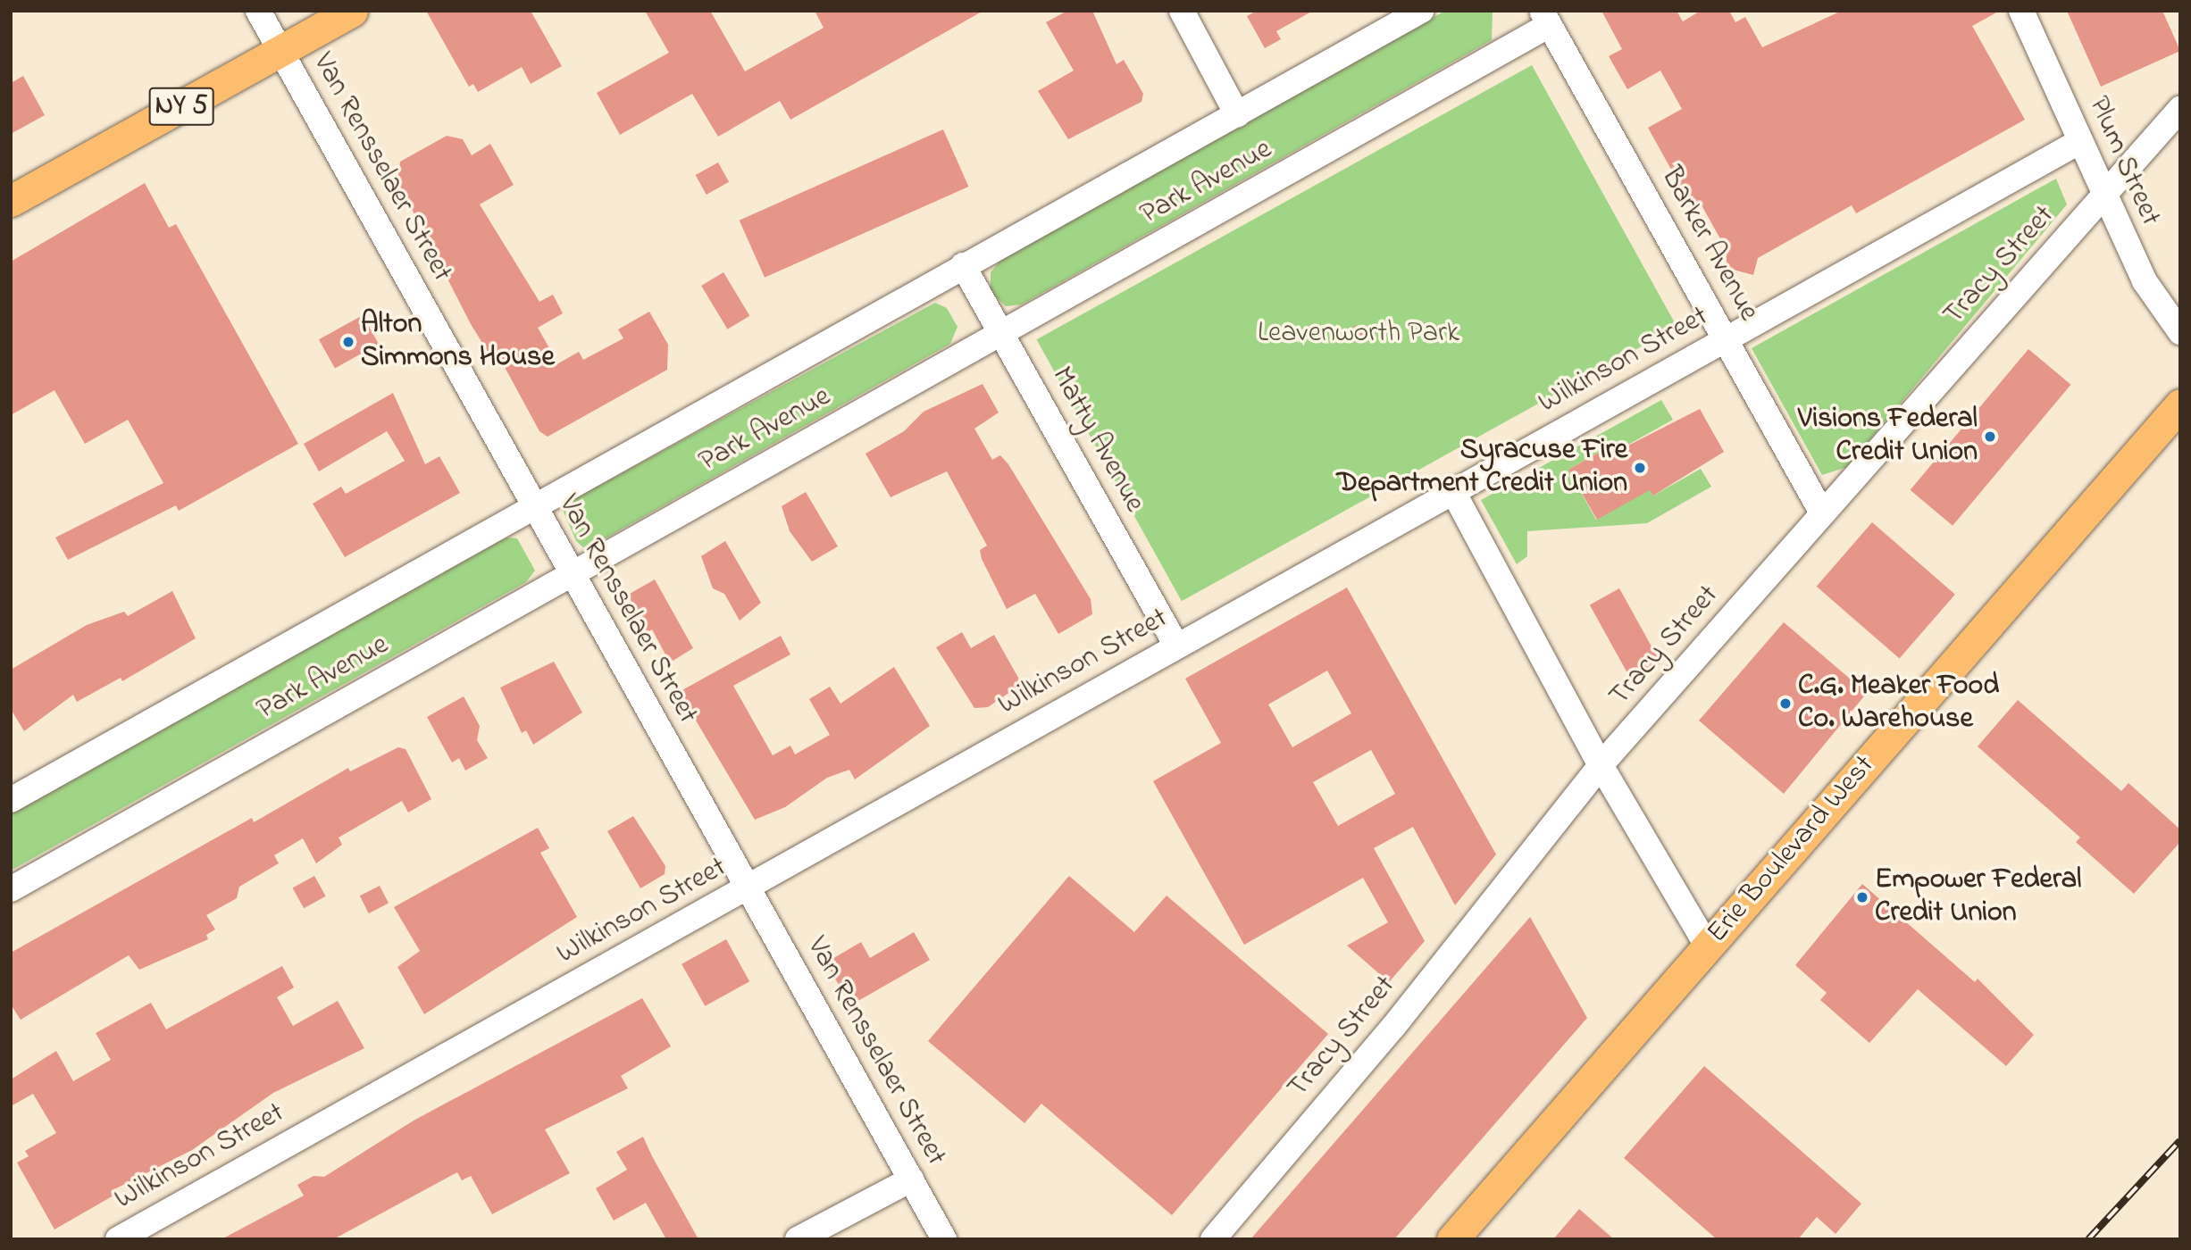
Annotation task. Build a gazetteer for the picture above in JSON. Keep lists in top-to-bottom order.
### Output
{
  "streets": {
    "main road": ["NY 5", "Erie Boulevard West"],
    "street": [
      "Plum Street",
      "Van Rensselaer Street",
      "Park Avenue",
      "Barker Avenue",
      "Tracy Street",
      "Wilkinson Street",
      "Matty Avenue"
    ]
  },
  "crossings": [
    ["NY 5", "Van Rensselaer Street"],
    ["Plum Street", "Tracy Street"],
    ["Plum Street", "Wilkinson Street"],
    ["Van Rensselaer Street", "Park Avenue"],
    ["Van Rensselaer Street", "Wilkinson Street"],
    ["Park Avenue", "Barker Avenue"],
    ["Park Avenue", "Matty Avenue"],
    ["Barker Avenue", "Tracy Street"],
    ["Barker Avenue", "Wilkinson Street"],
    ["Wilkinson Street", "Matty Avenue"]
  ],
  "parks": ["Leavenworth Park"],
  "places": [
    "Alton Simmons House",
    "Visions Federal Credit Union",
    "Syracuse Fire Department Credit Union",
    "C.G. Meaker Food Co. Warehouse",
    "Empower Federal Credit Union"
  ]
}
